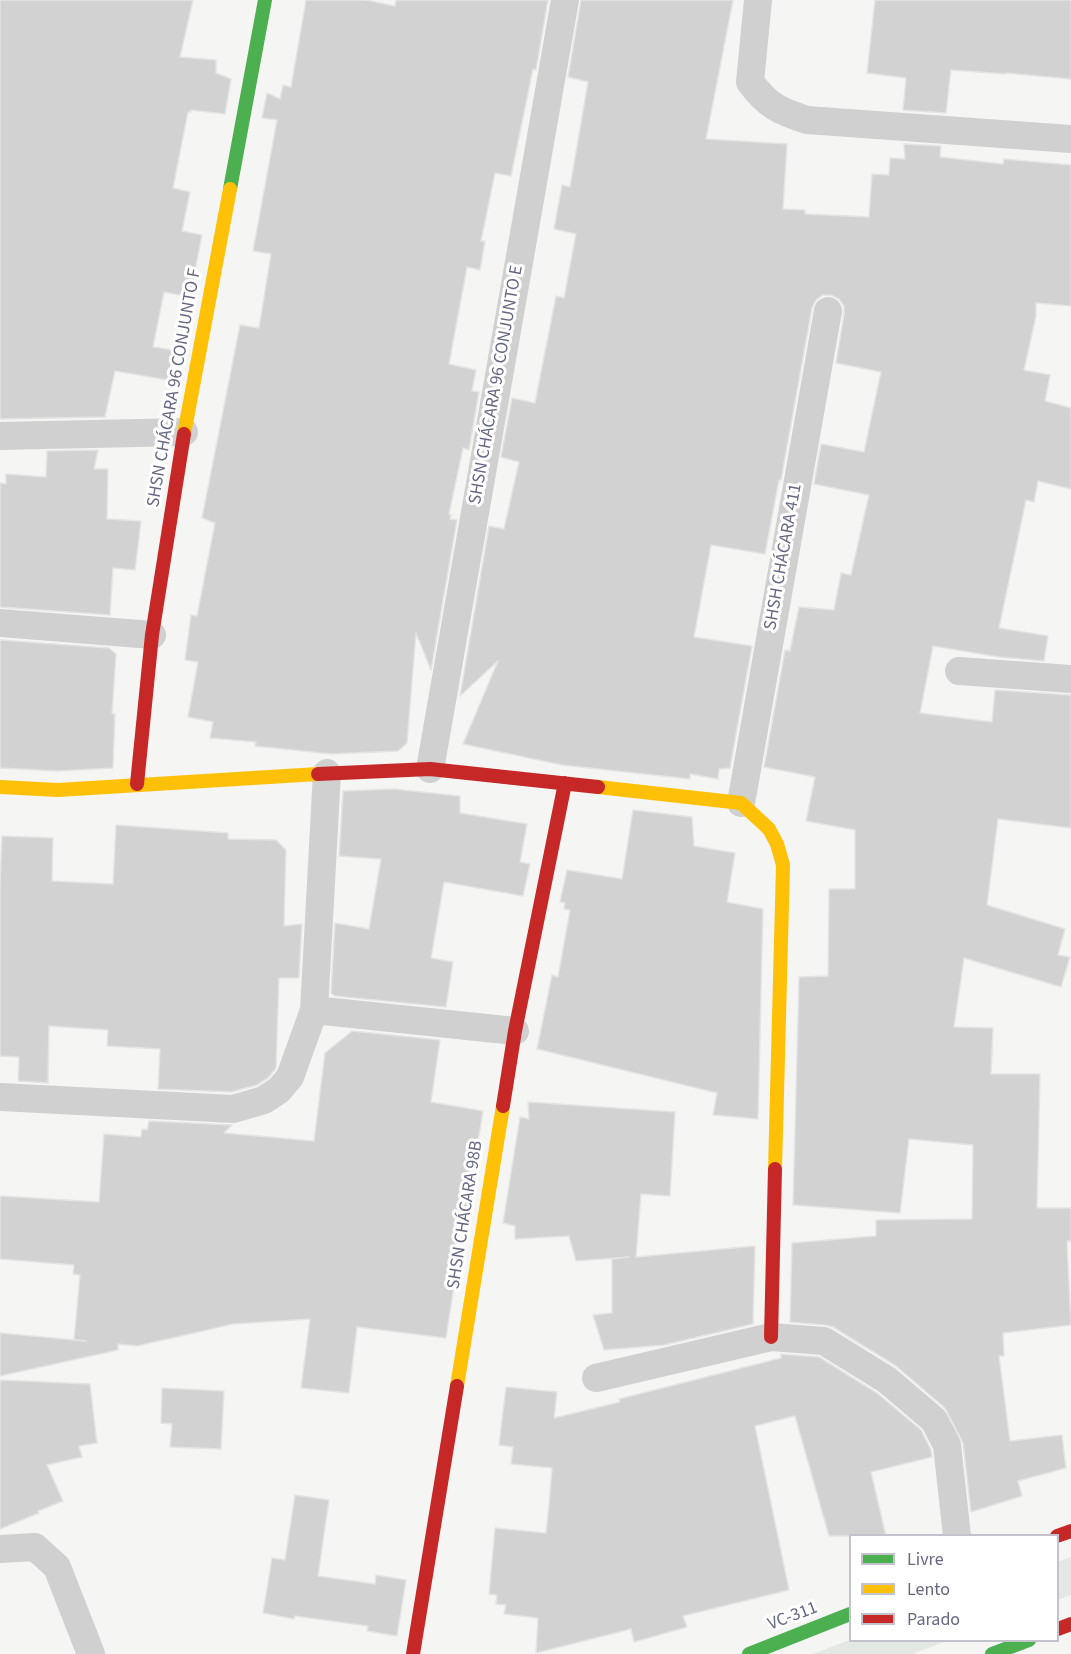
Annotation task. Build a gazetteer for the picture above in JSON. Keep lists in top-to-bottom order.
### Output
{
  "streets": {
    "street": [
      "SHSN CHÁCARA 96 CONJUNTO E",
      "SHSN CHÁCARA 96 CONJUNTO F",
      "SHSH CHÁCARA 411",
      "SHSN CHÁCARA 98B",
      "VC-311"
    ]
  },
  "legend": ["Livre", "Lento", "Parado"]
}
